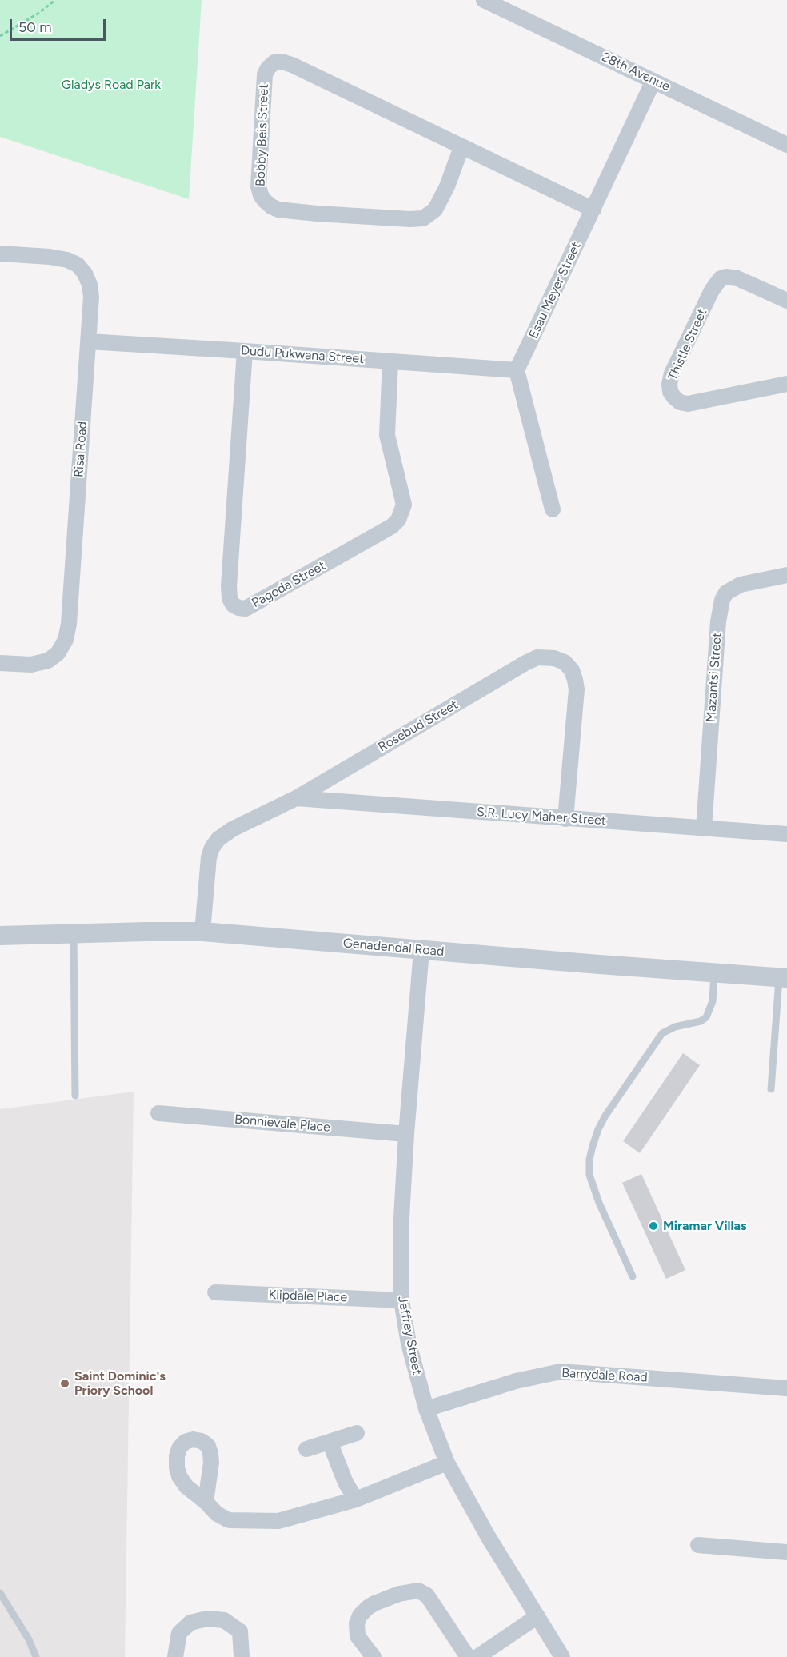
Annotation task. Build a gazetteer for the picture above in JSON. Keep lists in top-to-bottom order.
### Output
{
  "streets": {
    "street": [
      "28th Avenue",
      "Bobby Beis Street",
      "Esau Meyer Street",
      "Thistle Street",
      "Dudu Pukwana Street",
      "Risa Road",
      "Pagoda Street",
      "Mazantsi Street",
      "Rosebud Street",
      "S.R. Lucy Maher Street",
      "Genadendal Road",
      "Bonnievale Place",
      "Klipdale Place",
      "Jeffrey Street",
      "Barrydale Road"
    ]
  },
  "crossings": [
    ["28th Avenue", "Esau Meyer Street"],
    ["Bobby Beis Street", "Esau Meyer Street"],
    ["Esau Meyer Street", "Dudu Pukwana Street"],
    ["Dudu Pukwana Street", "Risa Road"],
    ["Dudu Pukwana Street", "Pagoda Street"],
    ["Mazantsi Street", "S.R. Lucy Maher Street"],
    ["Rosebud Street", "S.R. Lucy Maher Street"],
    ["Rosebud Street", "Genadendal Road"],
    ["Genadendal Road", "Jeffrey Street"],
    ["Bonnievale Place", "Jeffrey Street"],
    ["Klipdale Place", "Jeffrey Street"],
    ["Jeffrey Street", "Barrydale Road"]
  ],
  "parks": ["Gladys Road Park"],
  "places": ["Miramar Villas", "Saint Dominic's Priory School"],
  "scale_bar": "50 m"
}
